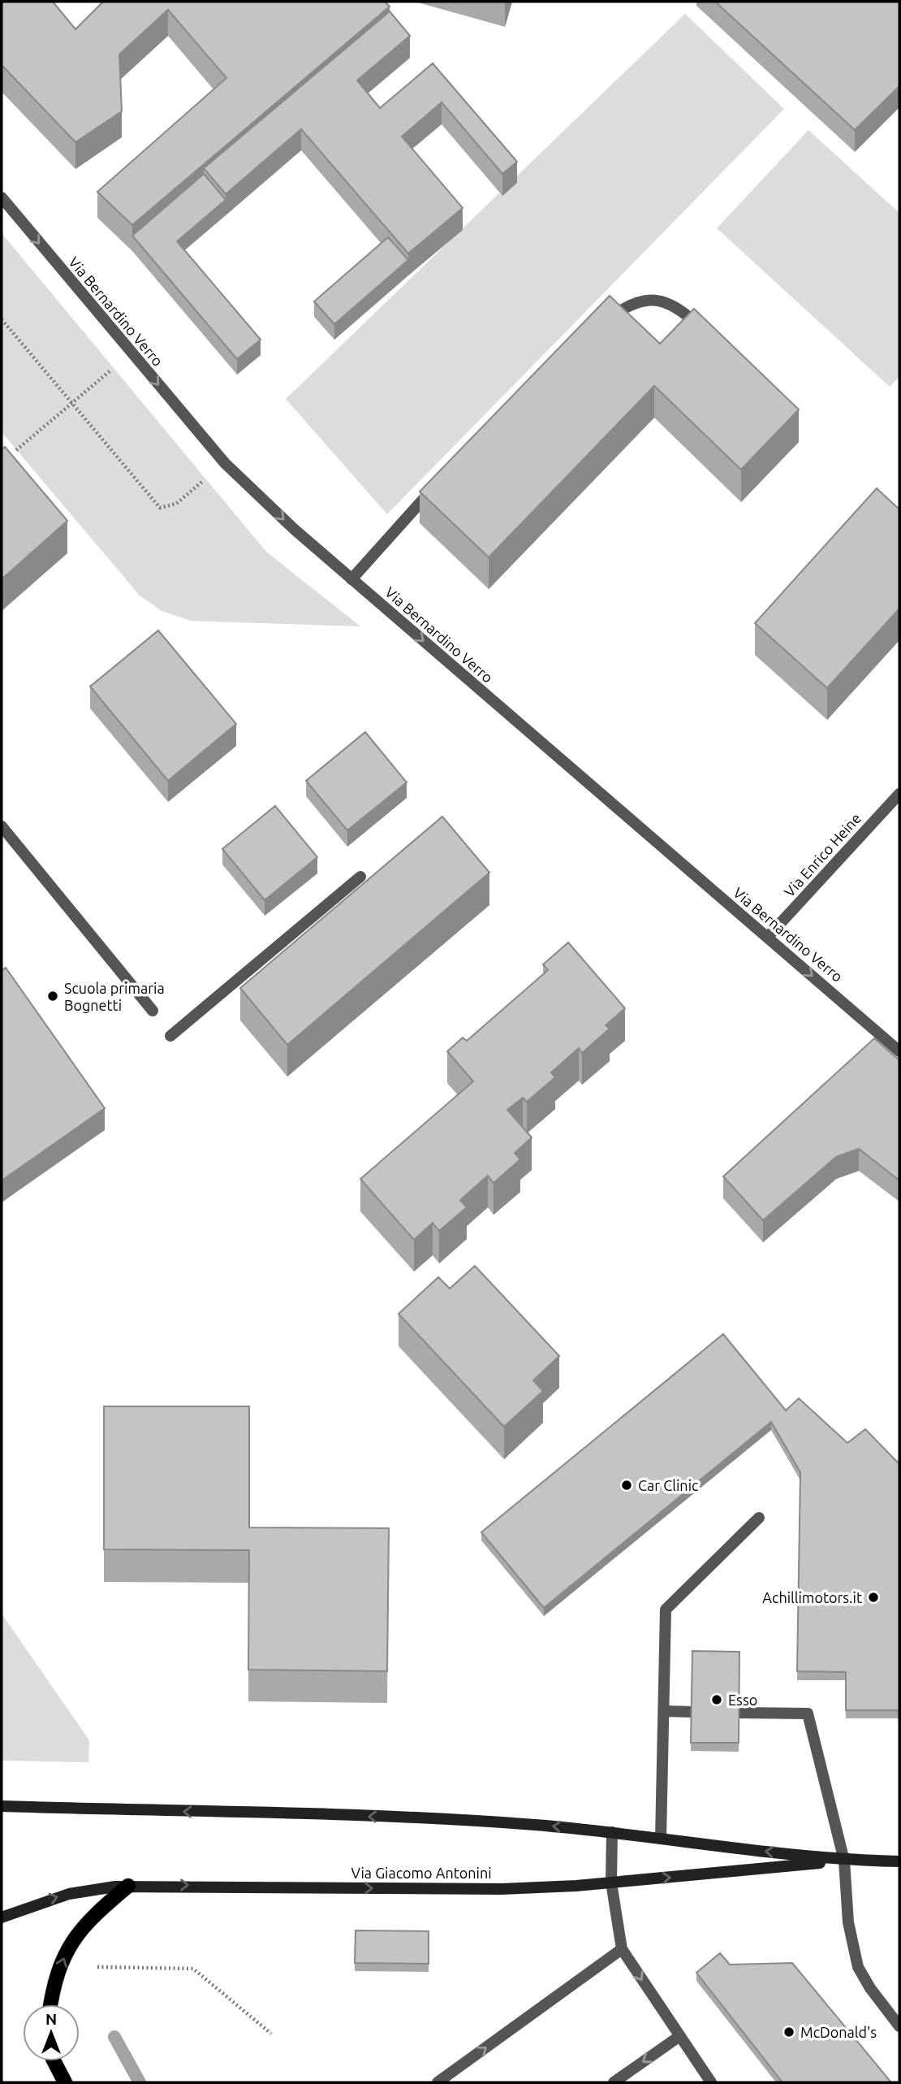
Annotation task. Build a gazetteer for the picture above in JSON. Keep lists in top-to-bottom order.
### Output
{
  "streets": {
    "main road": ["Via Giacomo Antonini"],
    "street": ["Via Bernardino Verro", "Via Enrico Heine"]
  },
  "crossings": [
    ["Via Bernardino Verro", "Via Enrico Heine"]
  ],
  "one_way": ["Via Bernardino Verro"],
  "places": [
    "Scuola primaria Bognetti",
    "Car Clinic",
    "Achillimotors.it",
    "Esso",
    "McDonald's"
  ],
  "north": "top"
}
